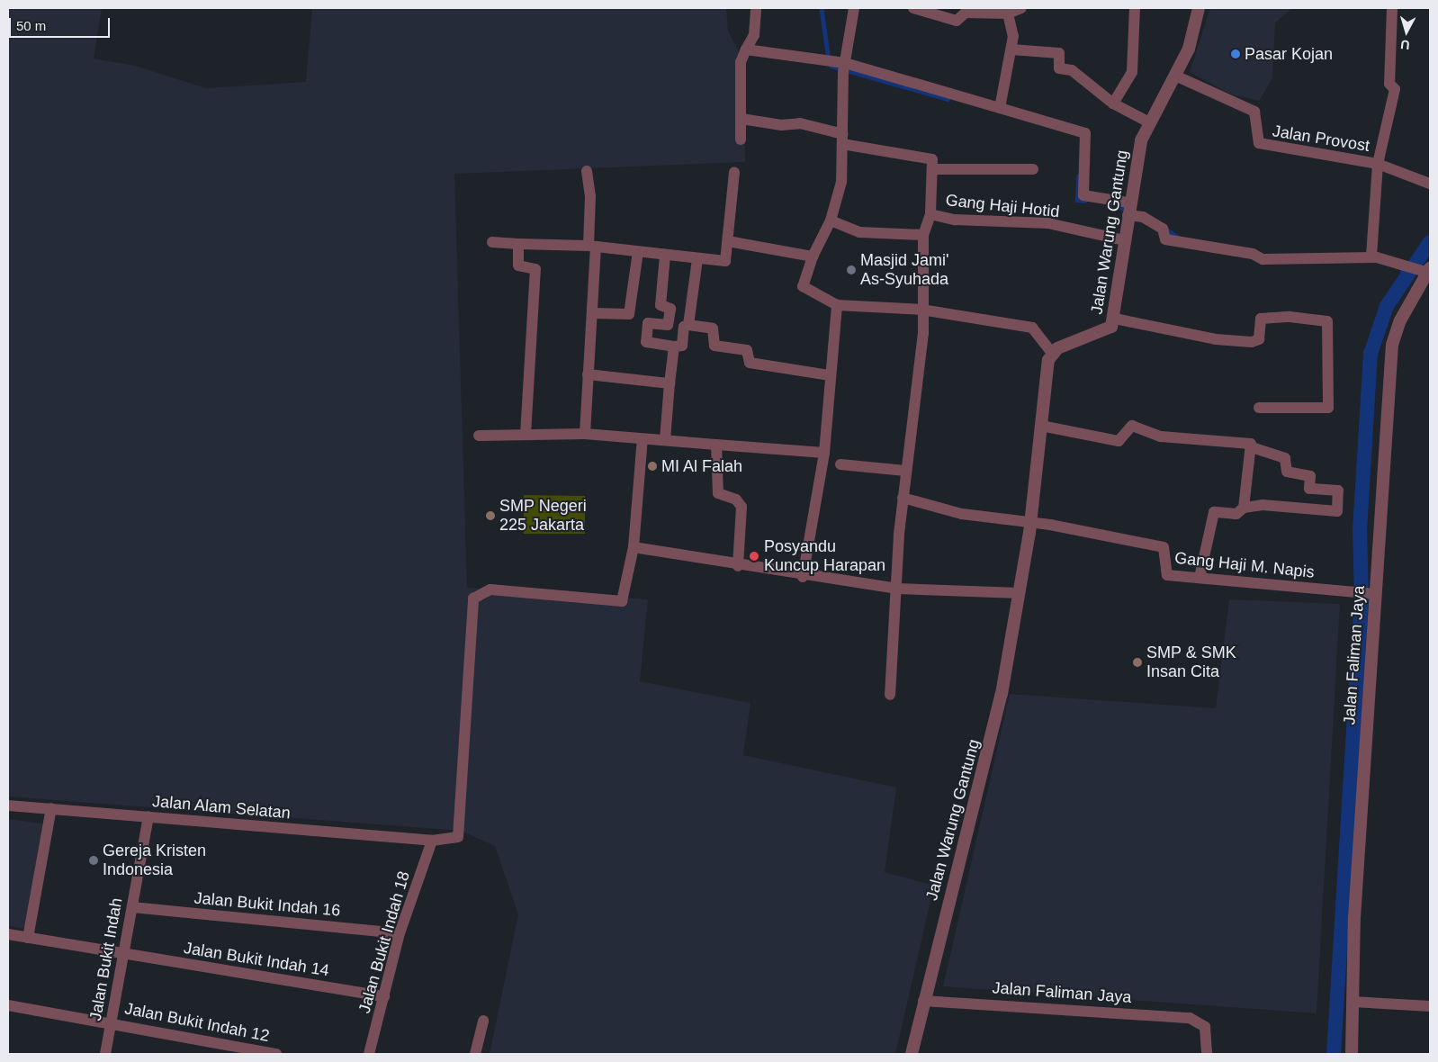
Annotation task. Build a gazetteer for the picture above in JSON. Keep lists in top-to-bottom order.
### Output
{
  "streets": {
    "street": [
      "Jalan Provost",
      "Gang Haji Hotid",
      "Jalan Warung Gantung",
      "Gang Haji M. Napis",
      "Jalan Faliman Jaya",
      "Jalan Alam Selatan",
      "Jalan Bukit Indah 16",
      "Jalan Bukit Indah 18",
      "Jalan Bukit Indah",
      "Jalan Bukit Indah 14",
      "Jalan Bukit Indah 12"
    ]
  },
  "crossings": [
    ["Jalan Provost", "Jalan Warung Gantung"],
    ["Gang Haji Hotid", "Jalan Warung Gantung"],
    ["Jalan Warung Gantung", "Gang Haji M. Napis"],
    ["Jalan Warung Gantung", "Jalan Faliman Jaya"],
    ["Gang Haji M. Napis", "Jalan Faliman Jaya"],
    ["Jalan Alam Selatan", "Jalan Bukit Indah 18"],
    ["Jalan Alam Selatan", "Jalan Bukit Indah"],
    ["Jalan Bukit Indah 16", "Jalan Bukit Indah 18"],
    ["Jalan Bukit Indah 16", "Jalan Bukit Indah"],
    ["Jalan Bukit Indah 18", "Jalan Bukit Indah 14"],
    ["Jalan Bukit Indah", "Jalan Bukit Indah 14"],
    ["Jalan Bukit Indah", "Jalan Bukit Indah 12"]
  ],
  "places": [
    "Pasar Kojan",
    "Masjid Jami' As-Syuhada",
    "MI Al Falah",
    "SMP Negeri 225 Jakarta",
    "Posyandu Kuncup Harapan",
    "SMP & SMK Insan Cita",
    "Gereja Kristen Indonesia"
  ],
  "scale_bar": "50 m",
  "north": "bottom"
}
